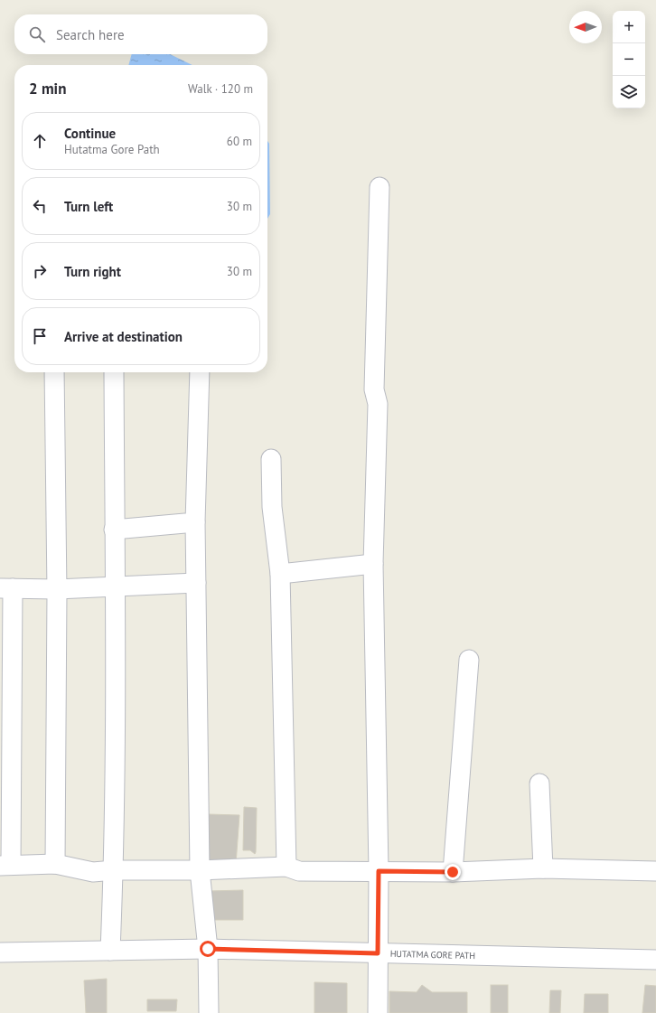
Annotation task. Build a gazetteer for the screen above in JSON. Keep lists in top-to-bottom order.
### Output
{
  "streets": {
    "street": ["HUTATMA GORE PATH"]
  },
  "north": "left",
  "page": {
    "map_buttons": ["+", "−"],
    "search": "Search here",
    "heading": ["2 min", "Walk · 120 m"],
    "list": [
      ["Continue", "Hutatma Gore Path", "60 m"],
      ["Turn left", "30 m"],
      ["Turn right", "30 m"],
      "Arrive at destination"
    ]
  }
}
